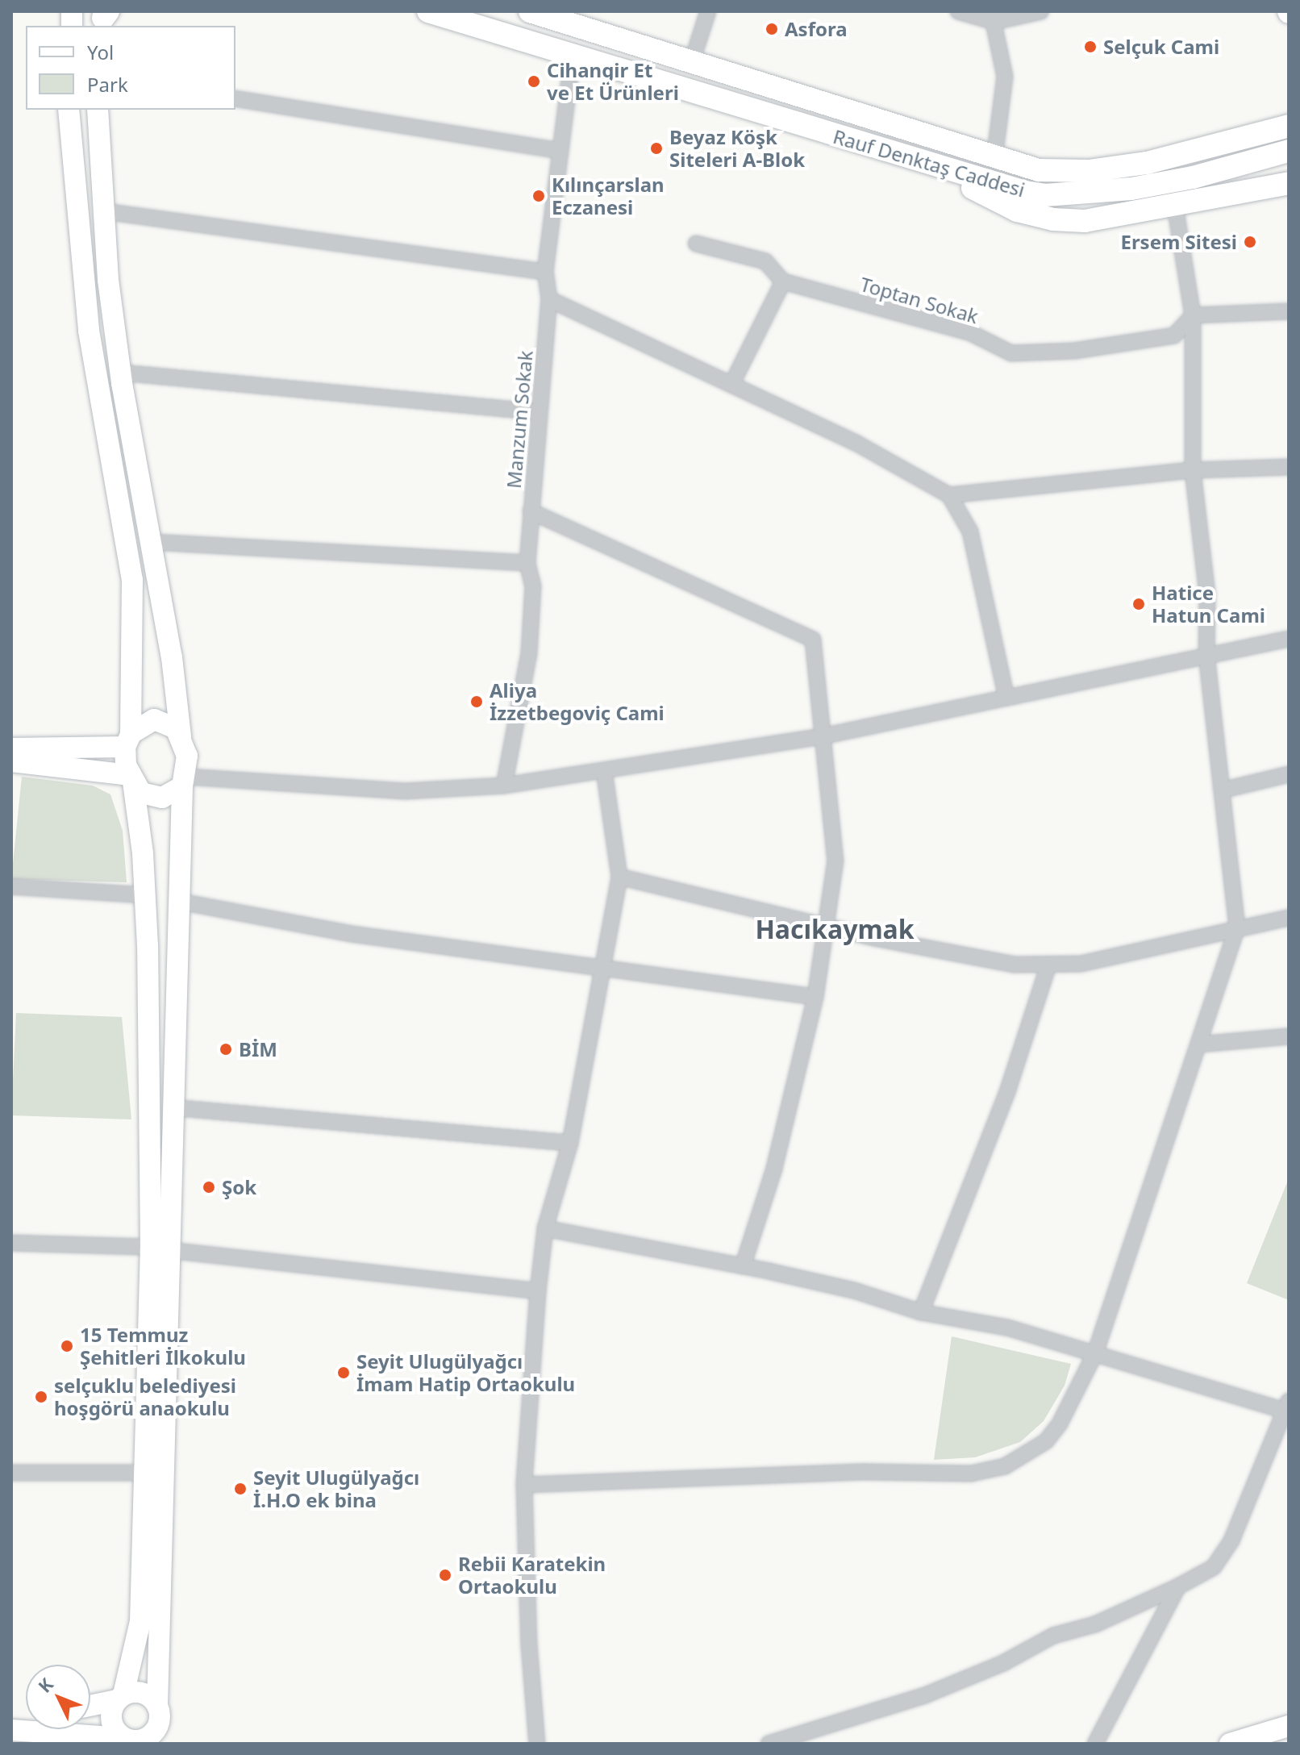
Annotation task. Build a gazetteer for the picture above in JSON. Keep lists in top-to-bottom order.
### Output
{
  "streets": {
    "main road": ["Rauf Denktaş Caddesi"],
    "street": ["Toptan Sokak", "Manzum Sokak"]
  },
  "crossings": [
    ["Rauf Denktaş Caddesi", "Manzum Sokak"]
  ],
  "districts": ["Hacıkaymak"],
  "places": [
    "Asfora",
    "Selçuk Cami",
    "Cihangir Et ve Et Ürünleri",
    "Beyaz Köşk Siteleri A-Blok",
    "Kılınçarslan Eczanesi",
    "Ersem Sitesi",
    "Hatice Hatun Cami",
    "Aliya İzzetbegoviç Cami",
    "BİM",
    "Şok",
    "15 Temmuz Şehitleri İlkokulu",
    "Seyit Ulugülyağcı İmam Hatip Ortaokulu",
    "selçuklu belediyesi hoşgörü anaokulu",
    "Seyit Ulugülyağcı İ.H.O ek bina",
    "Rebii Karatekin Ortaokulu"
  ],
  "legend": ["Yol", "Park"],
  "north": "top left"
}
